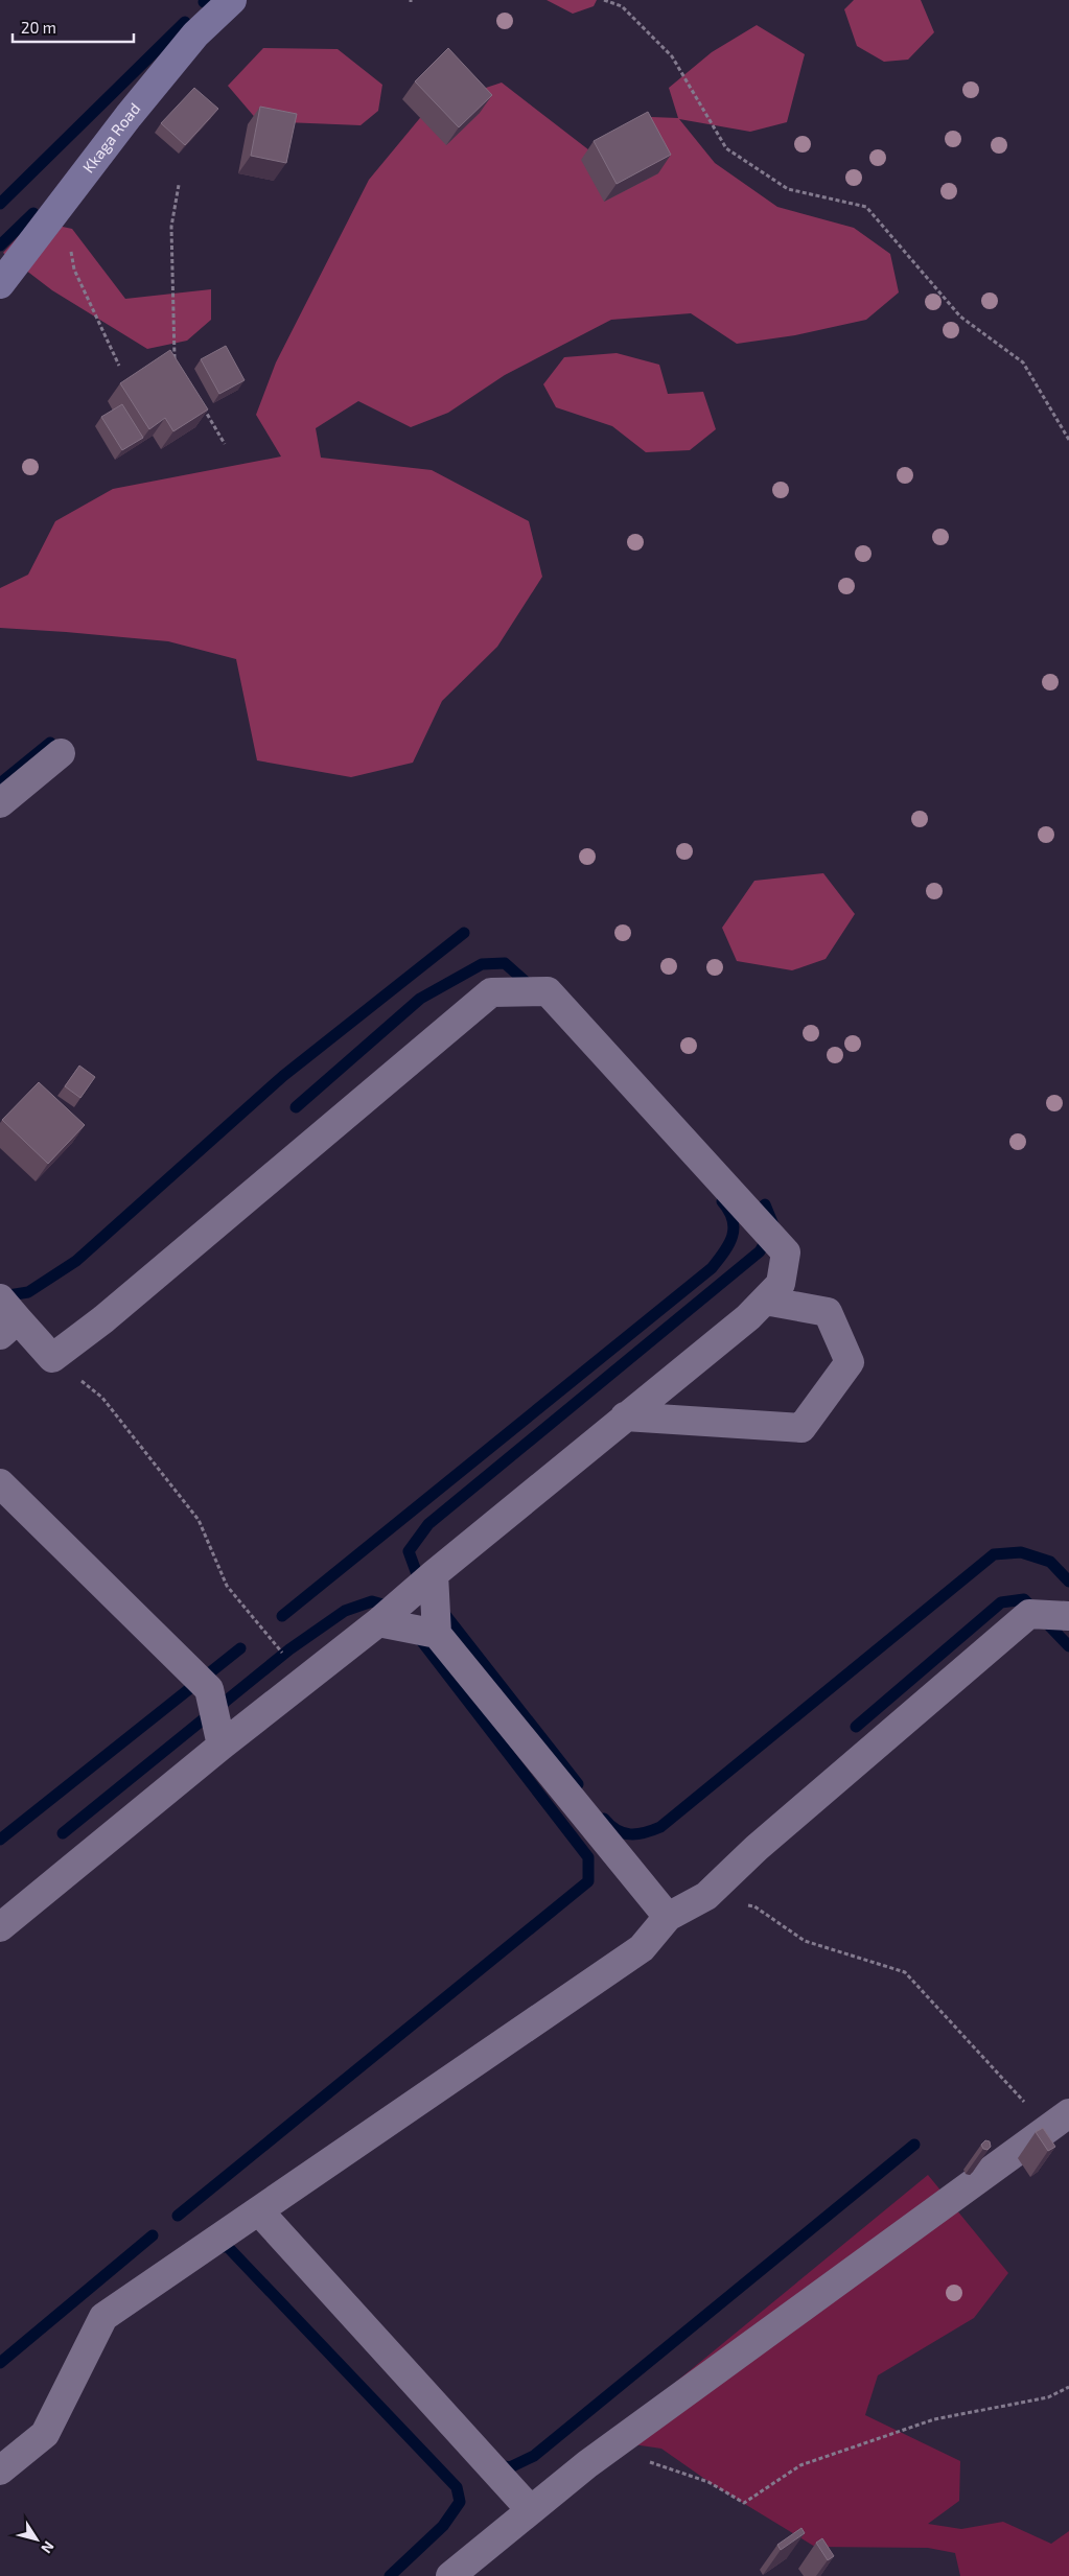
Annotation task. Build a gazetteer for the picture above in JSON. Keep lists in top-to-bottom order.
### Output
{
  "streets": {
    "street": ["Kkaga Road"]
  },
  "scale_bar": "20 m",
  "north": "bottom right"
}
